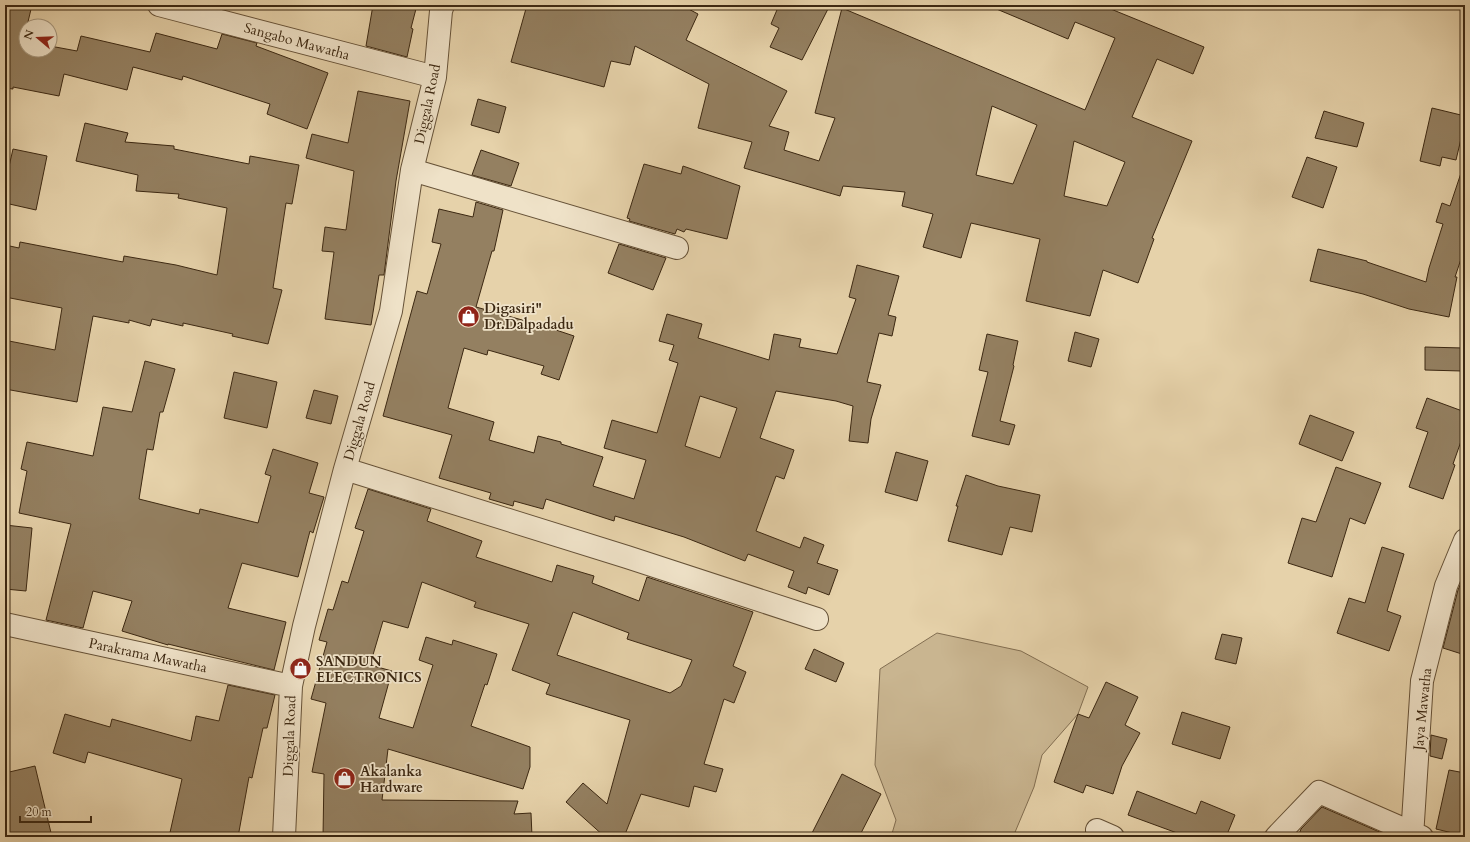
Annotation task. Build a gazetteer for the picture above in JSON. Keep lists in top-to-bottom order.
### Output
{
  "streets": {
    "street": [
      "Sangabo Mawatha",
      "Diggala Road",
      "Parakrama Mawatha",
      "Jaya Mawatha"
    ]
  },
  "crossings": [
    ["Sangabo Mawatha", "Diggala Road"],
    ["Diggala Road", "Parakrama Mawatha"]
  ],
  "places": {
    "shop": ["Digasiri\" Dr.Dalpadadu", "SANDUN ELECTRONICS", "Akalanka Hardware"]
  },
  "scale_bar": "20 m",
  "north": "left"
}
